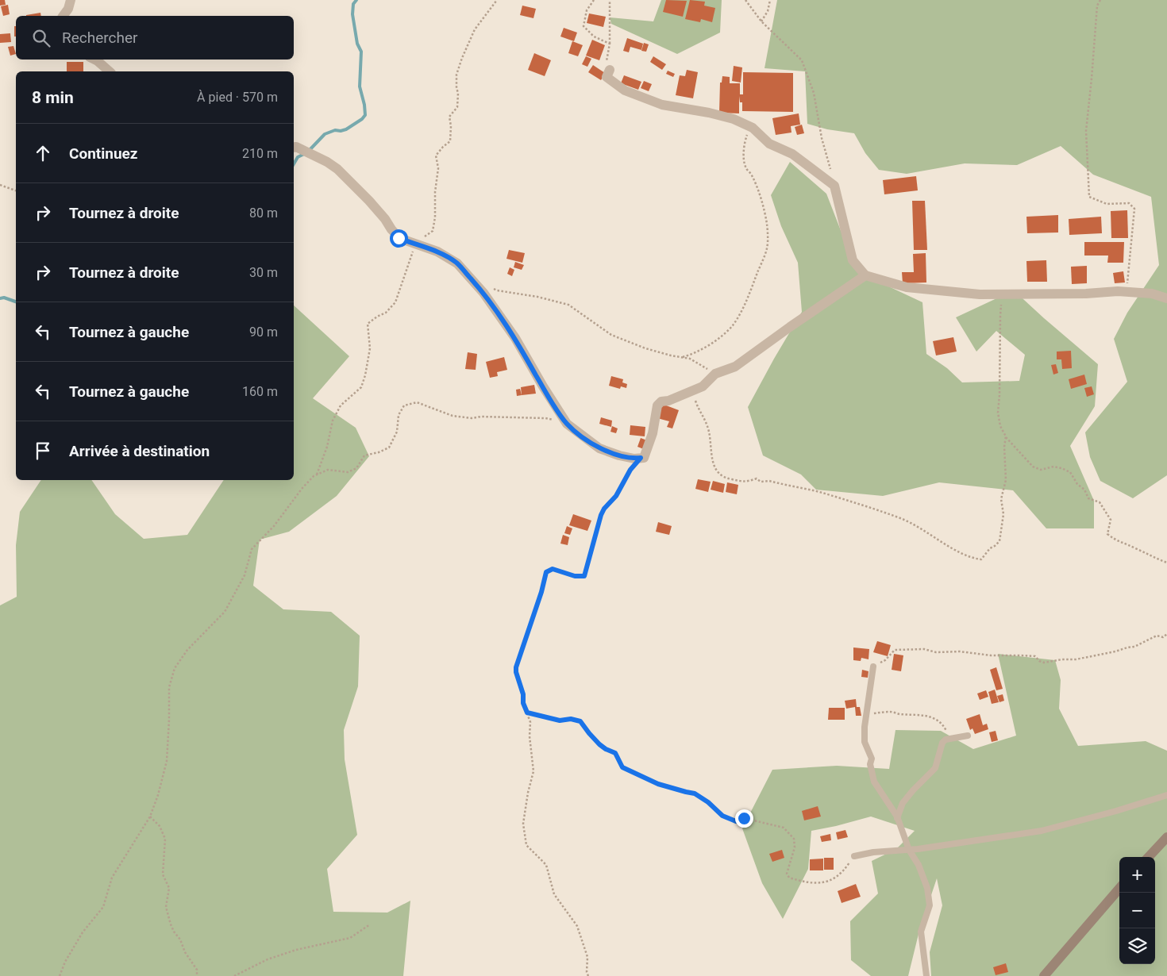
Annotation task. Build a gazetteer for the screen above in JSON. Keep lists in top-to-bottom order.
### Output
{
  "page": {
    "search": "Rechercher",
    "heading": ["8 min", "À pied · 570 m"],
    "list": [
      ["Continuez", "210 m"],
      ["Tournez à droite", "80 m"],
      ["Tournez à droite", "30 m"],
      ["Tournez à gauche", "90 m"],
      ["Tournez à gauche", "160 m"],
      "Arrivée à destination"
    ],
    "map_buttons": ["+", "−"]
  }
}
